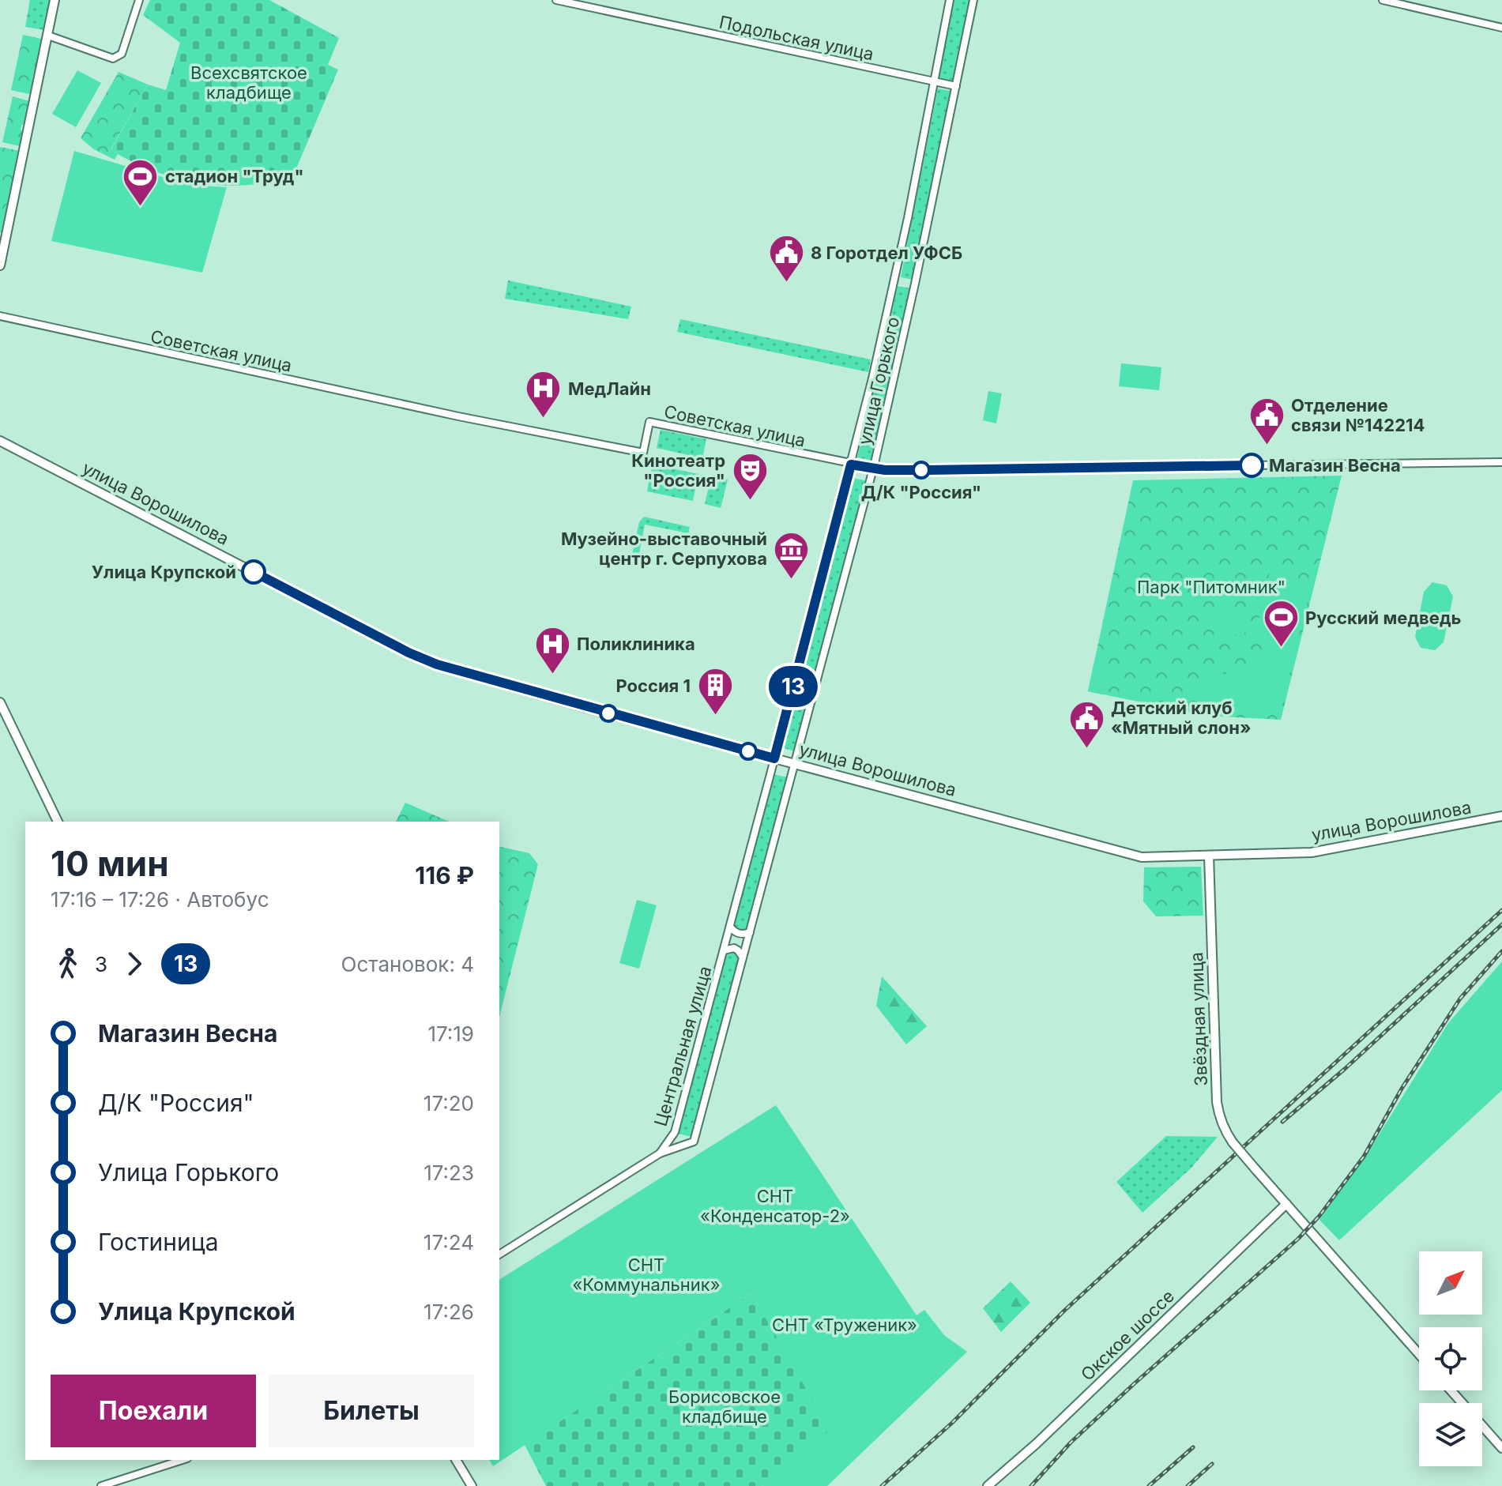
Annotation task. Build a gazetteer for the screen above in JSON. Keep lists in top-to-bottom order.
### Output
{
  "streets": {
    "main road": ["улица Ворошилова", "Звёздная улица", "Окское шоссе"],
    "street": [
      "Подольская улица",
      "Советская улица",
      "улица Горького",
      "Центральная улица"
    ]
  },
  "crossings": [
    ["Подольская улица", "улица Горького"],
    ["Советская улица", "улица Горького"],
    ["улица Горького", "улица Ворошилова"],
    ["улица Горького", "Центральная улица"],
    ["улица Ворошилова", "Звёздная улица"],
    ["улица Ворошилова", "Центральная улица"],
    ["Звёздная улица", "Окское шоссе"]
  ],
  "parks": [
    "Всехсвятское кладбище",
    "Парк \"Питомник\"",
    "СНТ «Конденсатор-2»",
    "СНТ «Коммунальник»",
    "СНТ «Труженик»",
    "Борисовское кладбище"
  ],
  "places": {
    "sports": ["стадион \"Труд\"", "Русский медведь"],
    "public building": ["8 Горотдел УФСБ", "Отделение связи №142214", "Детский клуб «Мятный слон»"],
    "hospital": ["МедЛайн", "Поликлиника"],
    "other": ["Магазин Весна", "Д/К \"Россия\"", "Улица Крупской"],
    "theatre": ["Кинотеатр \"Россия\""],
    "museum": ["Музейно-выставочный центр г. Серпухова"],
    "building": ["Россия 1"]
  },
  "lines": ["bus line 13"],
  "north": "top right",
  "page": {
    "on_map": "13",
    "heading": ["10 мин", "17:16 – 17:26 · Автобус", "116 ₽"],
    "legs": ["3", "13", "Остановок: 4"],
    "list": [
      {
        "name": "Магазин Весна",
        "value": "17:19"
      },
      {
        "name": "Д/К \"Россия\"",
        "value": "17:20"
      },
      {
        "name": "Улица Горького",
        "value": "17:23"
      },
      {
        "name": "Гостиница",
        "value": "17:24"
      },
      {
        "name": "Улица Крупской",
        "value": "17:26"
      }
    ],
    "buttons": ["Поехали", "Билеты"]
  }
}
